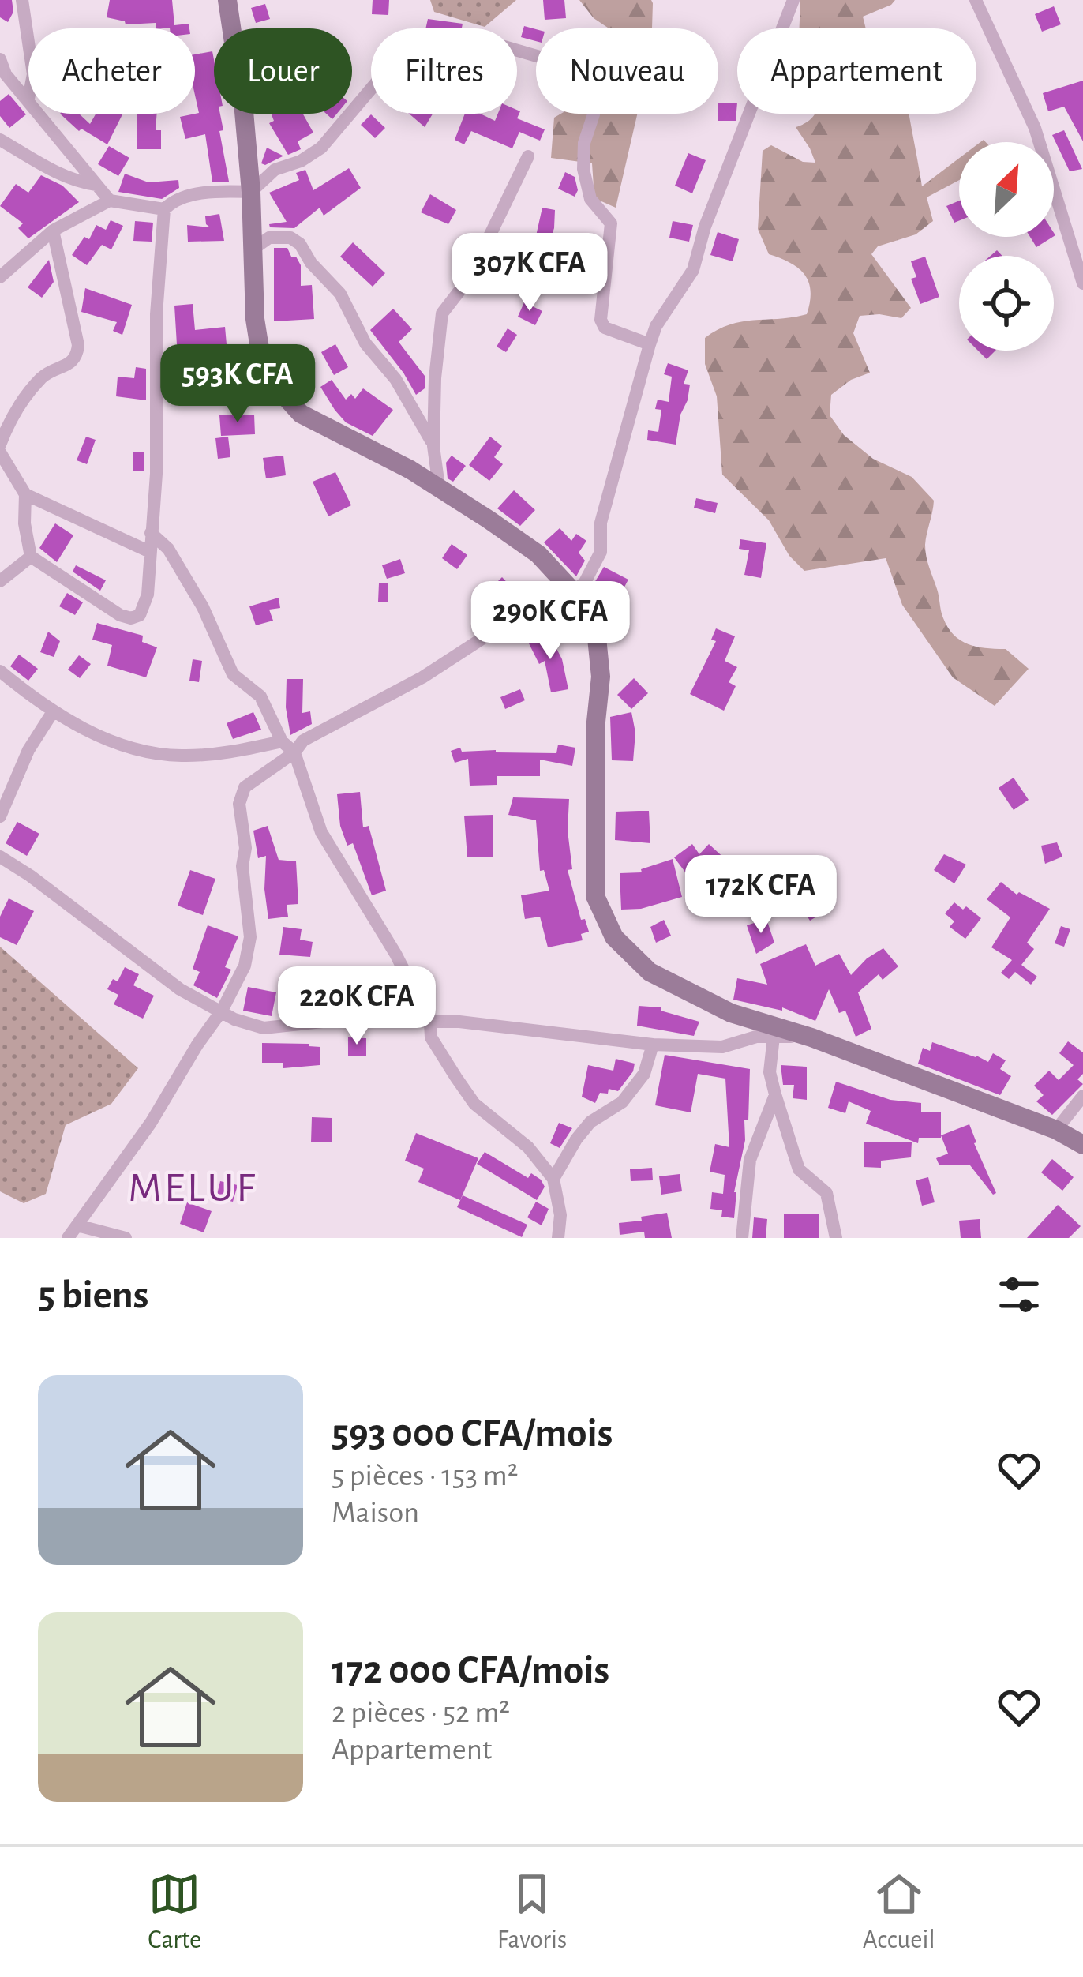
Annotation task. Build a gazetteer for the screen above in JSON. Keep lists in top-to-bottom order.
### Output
{
  "districts": ["MELUF"],
  "north": "top right",
  "page": {
    "chip": [
      "Acheter",
      "Louer",
      "Filtres",
      "Nouveau",
      "Appartement"
    ],
    "price": [
      "307K CFA",
      "593K CFA",
      "290K CFA",
      "172K CFA",
      "220K CFA"
    ],
    "heading": "5 biens",
    "list": [
      {
        "name": "593 000 CFA/mois",
        "note": "5 pièces · 153 m² · Maison"
      },
      {
        "name": "172 000 CFA/mois",
        "note": "2 pièces · 52 m² · Appartement"
      }
    ],
    "tabs": ["Carte", "Favoris", "Accueil"]
  }
}
